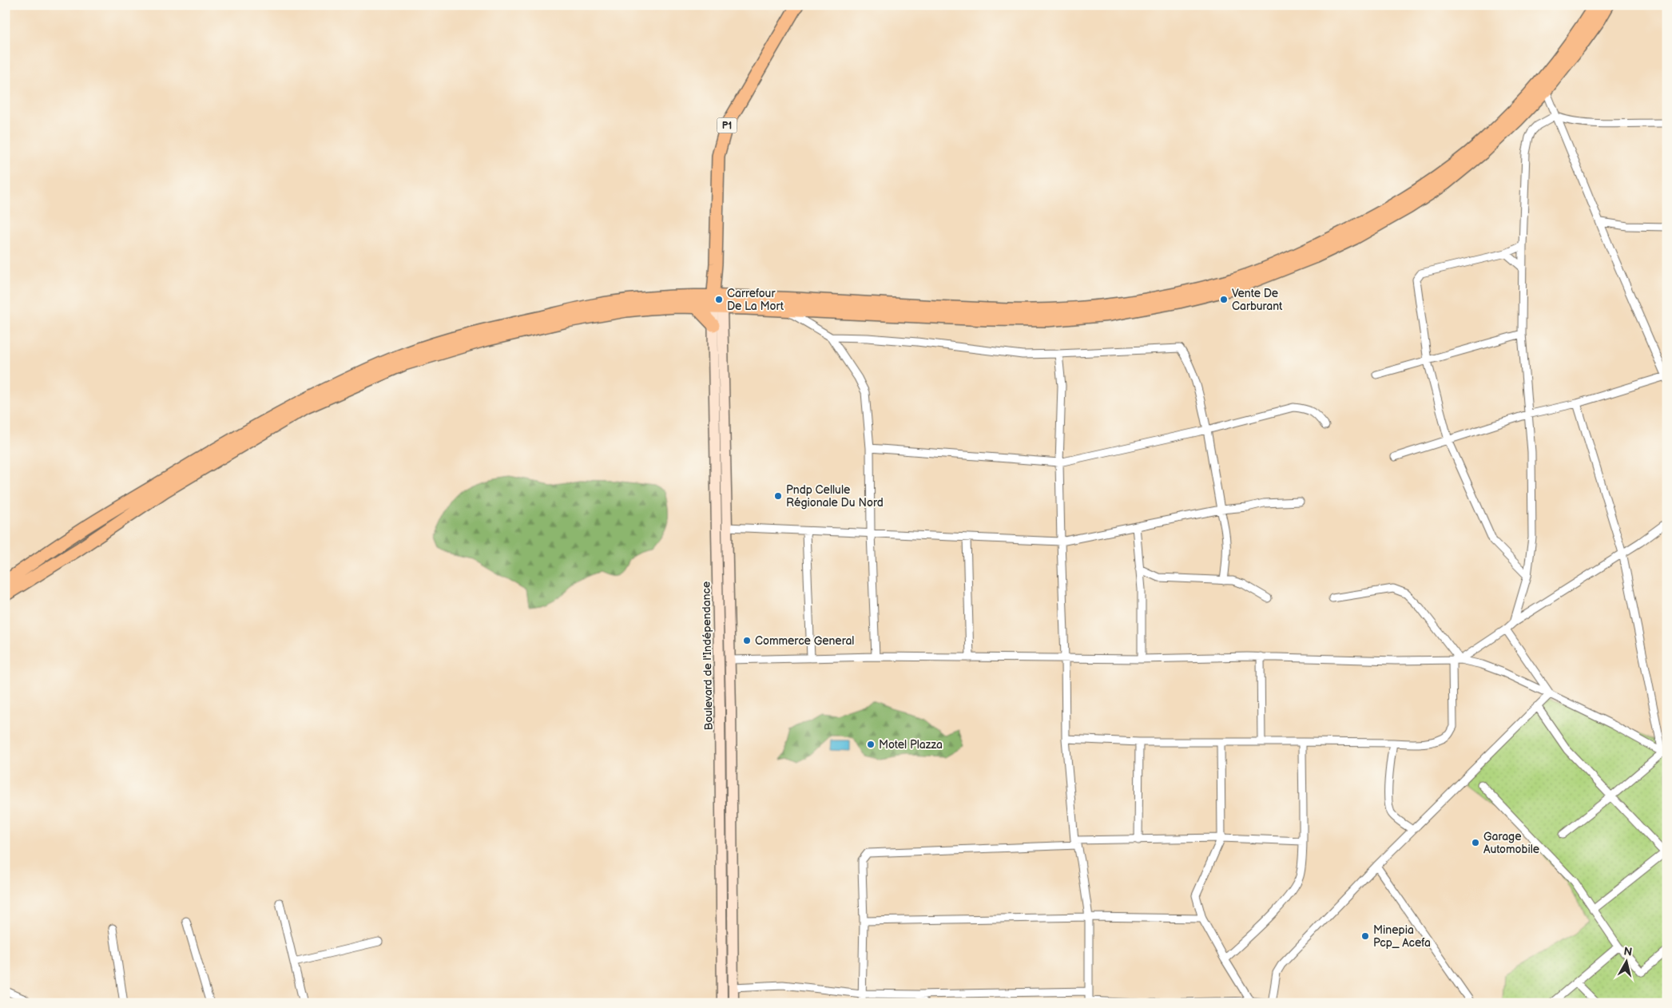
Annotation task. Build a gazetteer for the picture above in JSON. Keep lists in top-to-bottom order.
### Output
{
  "streets": {
    "main road": ["P1", "Boulevard de l'Indépendance"]
  },
  "crossings": [
    ["P1", "Boulevard de l'Indépendance"]
  ],
  "places": [
    "Carrefour De La Mort",
    "Vente De Carburant",
    "Pndp Cellule Régionale Du Nord",
    "Commerce General",
    "Motel Plazza",
    "Garage Automobile",
    "Minepia Pcp_ Acefa"
  ],
  "north": "top"
}
